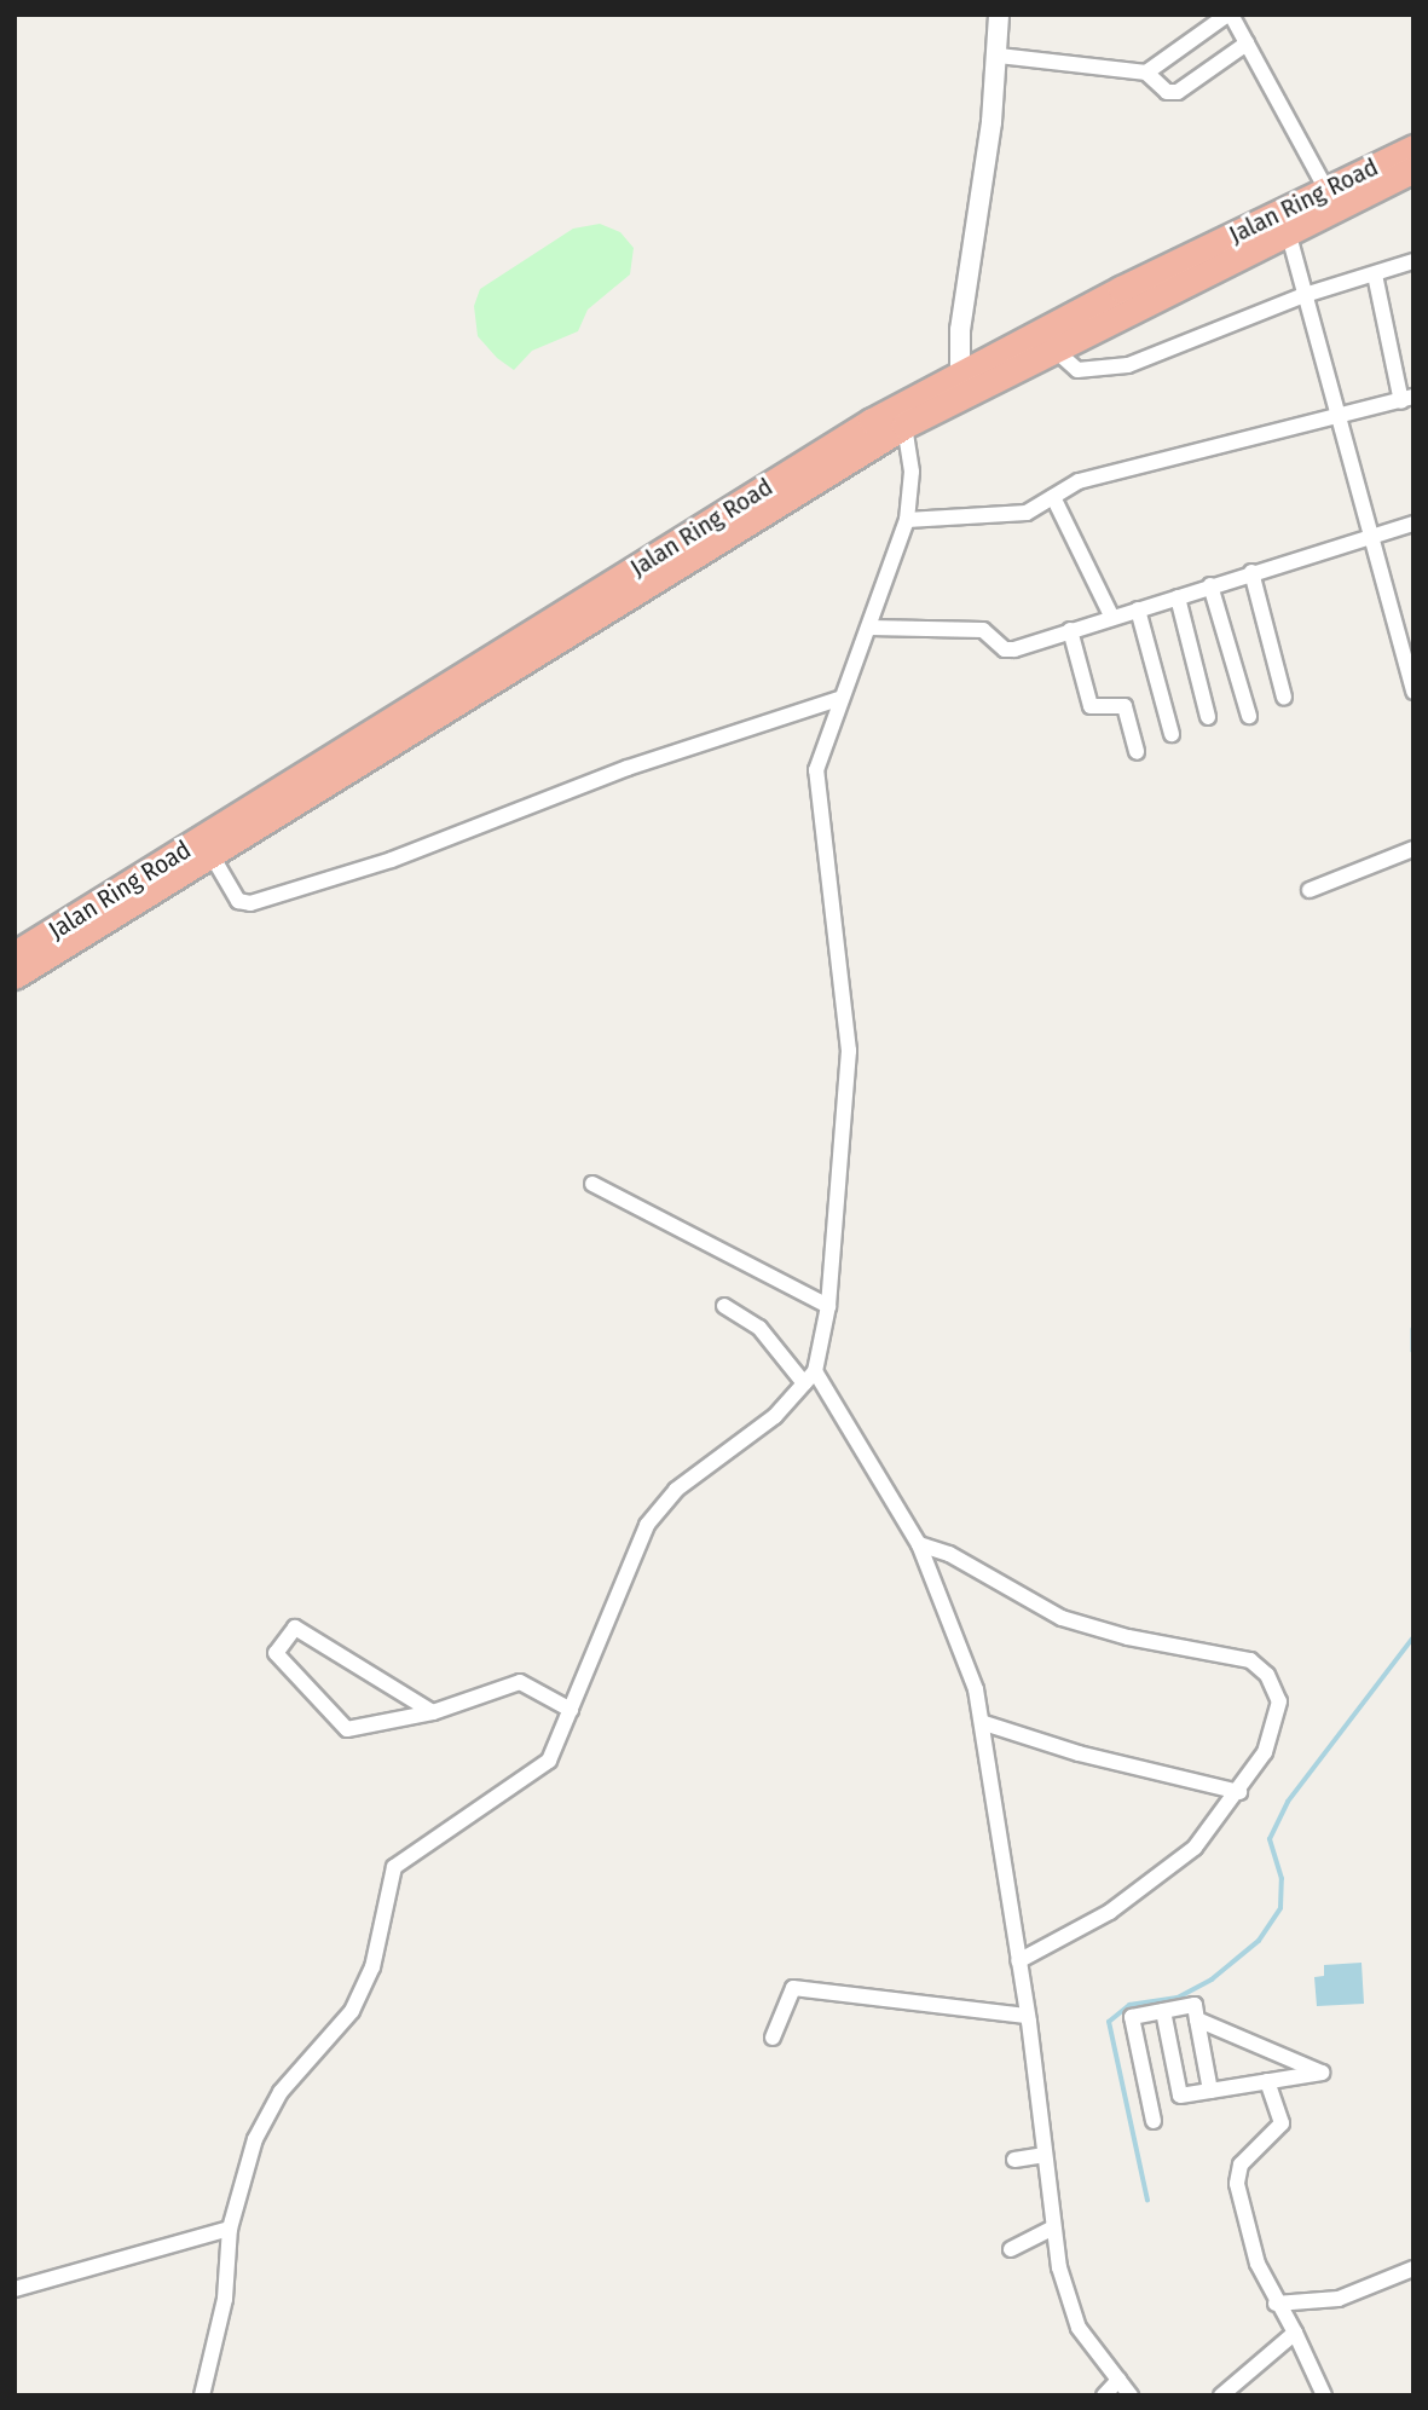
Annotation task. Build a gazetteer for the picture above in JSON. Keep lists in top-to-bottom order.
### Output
{
  "streets": {
    "highway": ["Jalan Ring Road"]
  }
}
